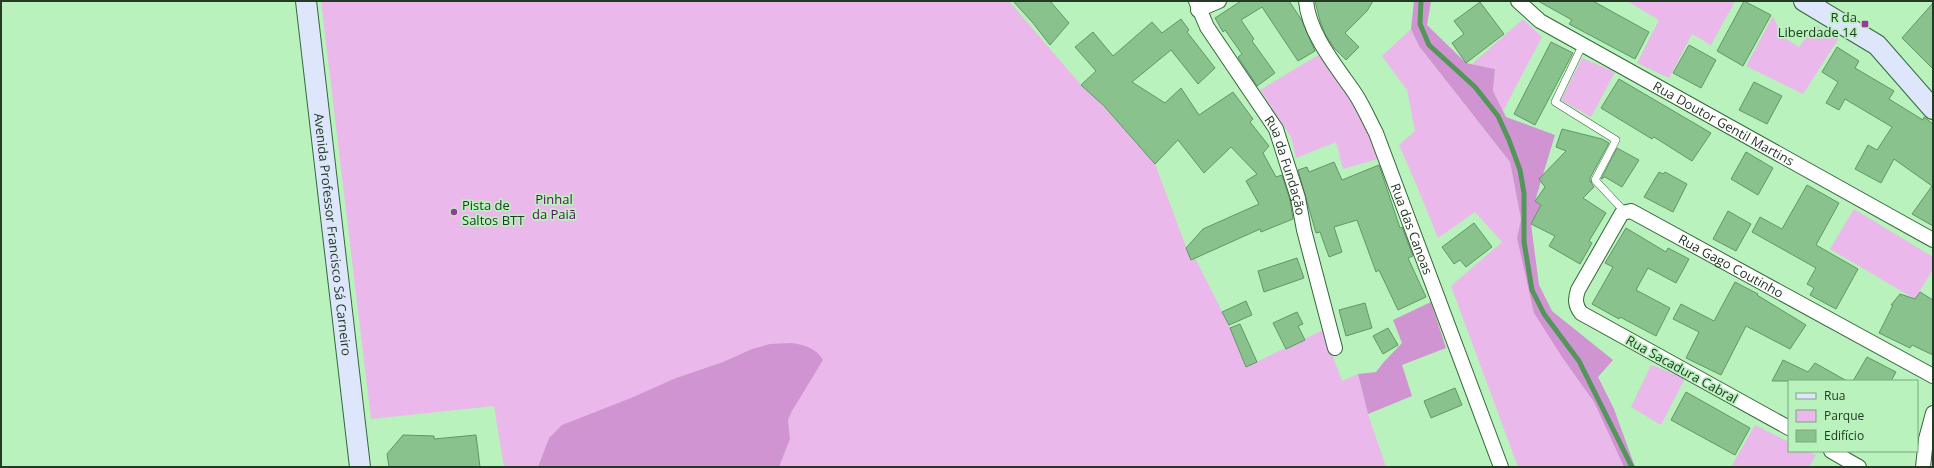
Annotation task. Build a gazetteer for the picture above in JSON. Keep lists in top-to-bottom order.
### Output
{
  "streets": {
    "main road": ["Avenida Professor Francisco Sá Carneiro"],
    "street": [
      "Rua Doutor Gentil Martins",
      "Rua da Fundação",
      "Rua das Canoas",
      "Rua Gago Coutinho",
      "Rua Sacadura Cabral"
    ]
  },
  "crossings": [
    ["Rua Gago Coutinho", "Rua Sacadura Cabral"]
  ],
  "parks": ["Pinhal da Paiã"],
  "places": {
    "transit": ["R da Liberdade 14"],
    "other": ["Pista de Saltos BTT"]
  },
  "legend": ["Rua", "Parque", "Edifício"]
}
